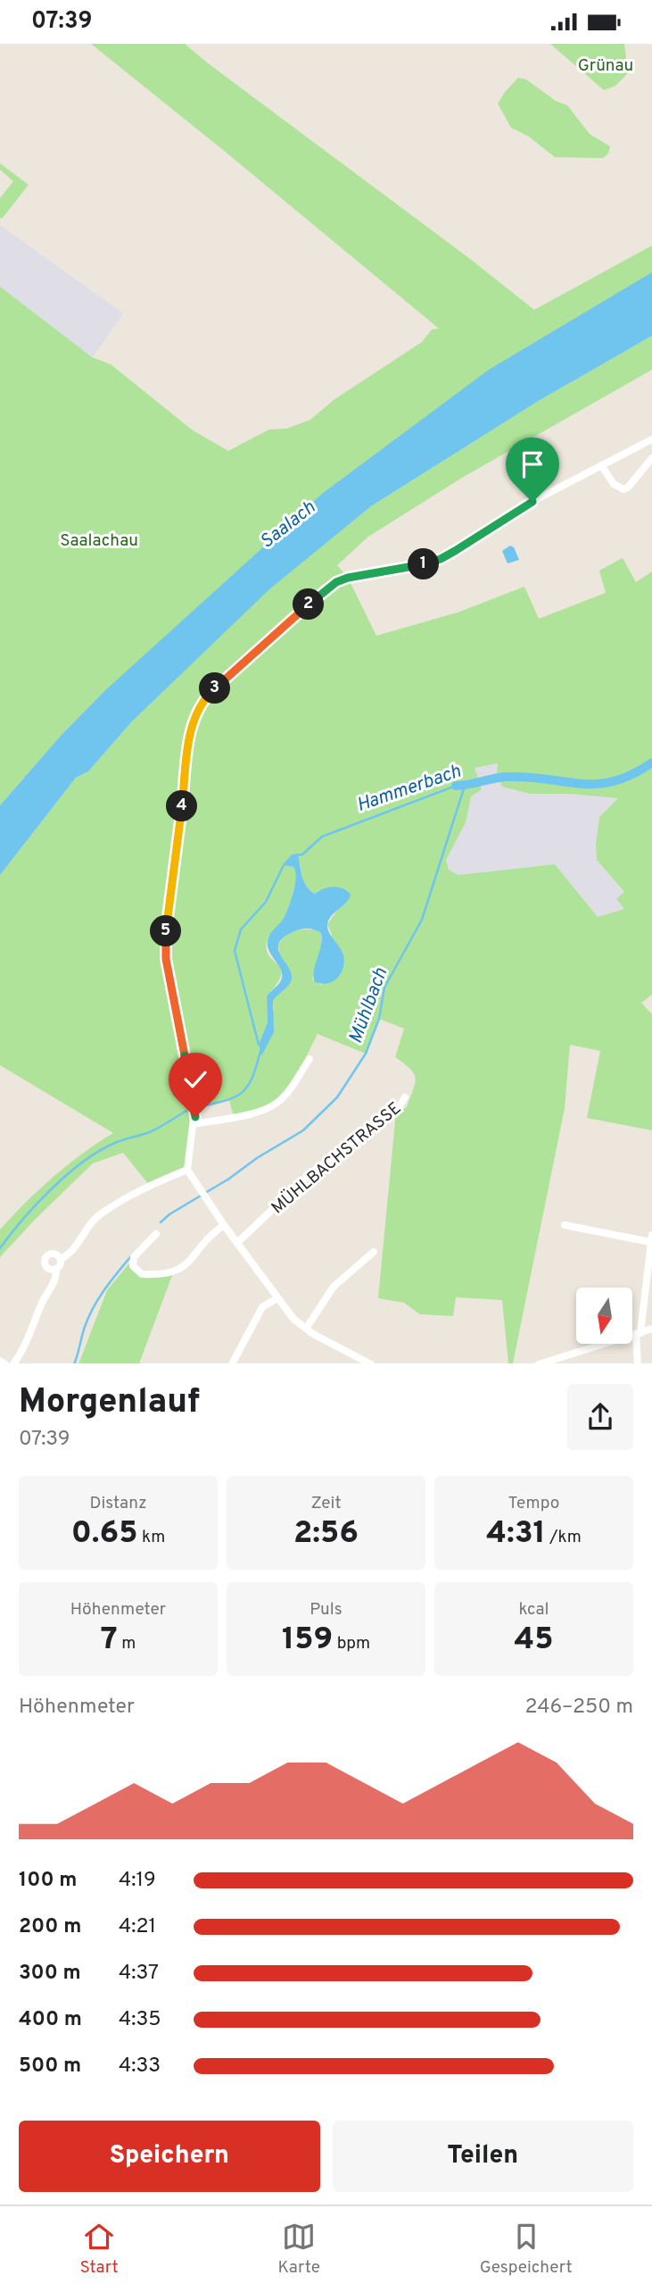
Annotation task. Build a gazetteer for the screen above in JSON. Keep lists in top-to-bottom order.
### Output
{
  "streets": {
    "street": ["MÜHLBACHSTRASSE"]
  },
  "water": ["Saalach", "Hammerbach", "Mühlbach"],
  "parks": ["Grünau", "Saalachau"],
  "north": "bottom",
  "page": {
    "status": "07:39",
    "pins": [
      "1",
      "2",
      "3",
      "4",
      "5"
    ],
    "heading": ["Morgenlauf", "07:39"],
    "stats": [
      ["Distanz", "0.65 km"],
      ["Zeit", "2:56"],
      ["Tempo", "4:31 /km"],
      ["Höhenmeter", "7 m"],
      ["Puls", "159 bpm"],
      ["kcal", "45"]
    ],
    "chart": ["Höhenmeter", "246–250 m"],
    "list": [
      {
        "name": "100 m",
        "note": "4:19"
      },
      {
        "name": "200 m",
        "note": "4:21"
      },
      {
        "name": "300 m",
        "note": "4:37"
      },
      {
        "name": "400 m",
        "note": "4:35"
      },
      {
        "name": "500 m",
        "note": "4:33"
      }
    ],
    "buttons": ["Speichern", "Teilen"],
    "tabs": ["Start", "Karte", "Gespeichert"]
  }
}
